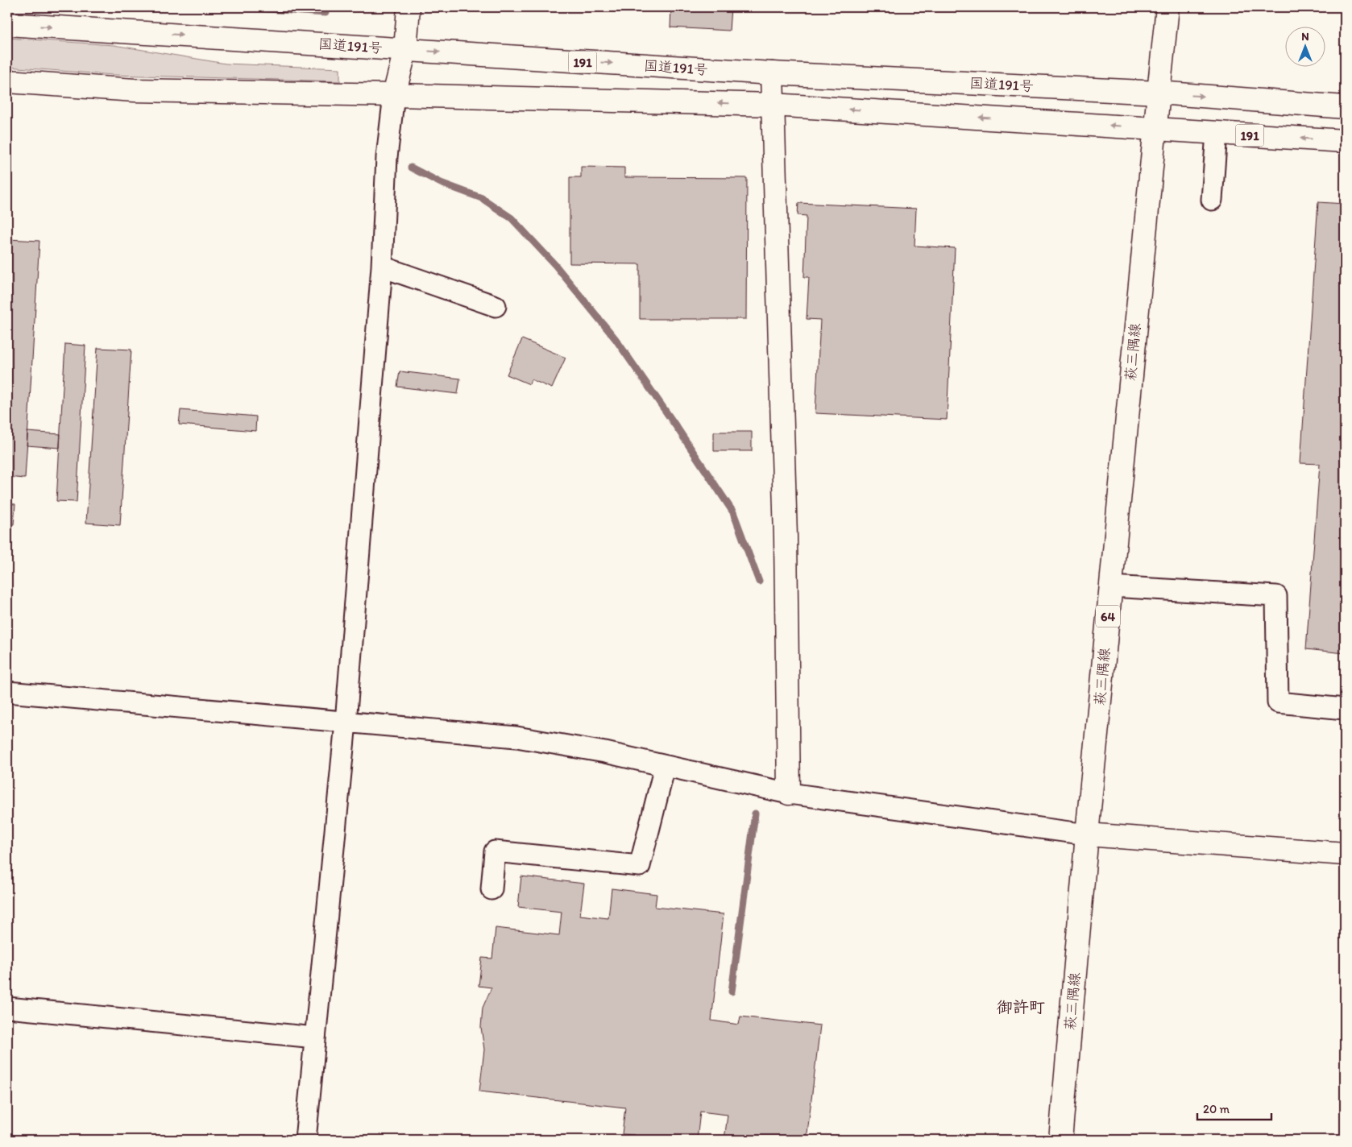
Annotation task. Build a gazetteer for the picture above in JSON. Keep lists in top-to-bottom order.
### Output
{
  "streets": {
    "main road": [
      "国道191号",
      "191",
      "萩三隅線",
      "64"
    ]
  },
  "crossings": [
    ["国道191号", "萩三隅線"],
    ["191", "萩三隅線"]
  ],
  "districts": ["御許町"],
  "scale_bar": "20 m",
  "north": "top"
}
